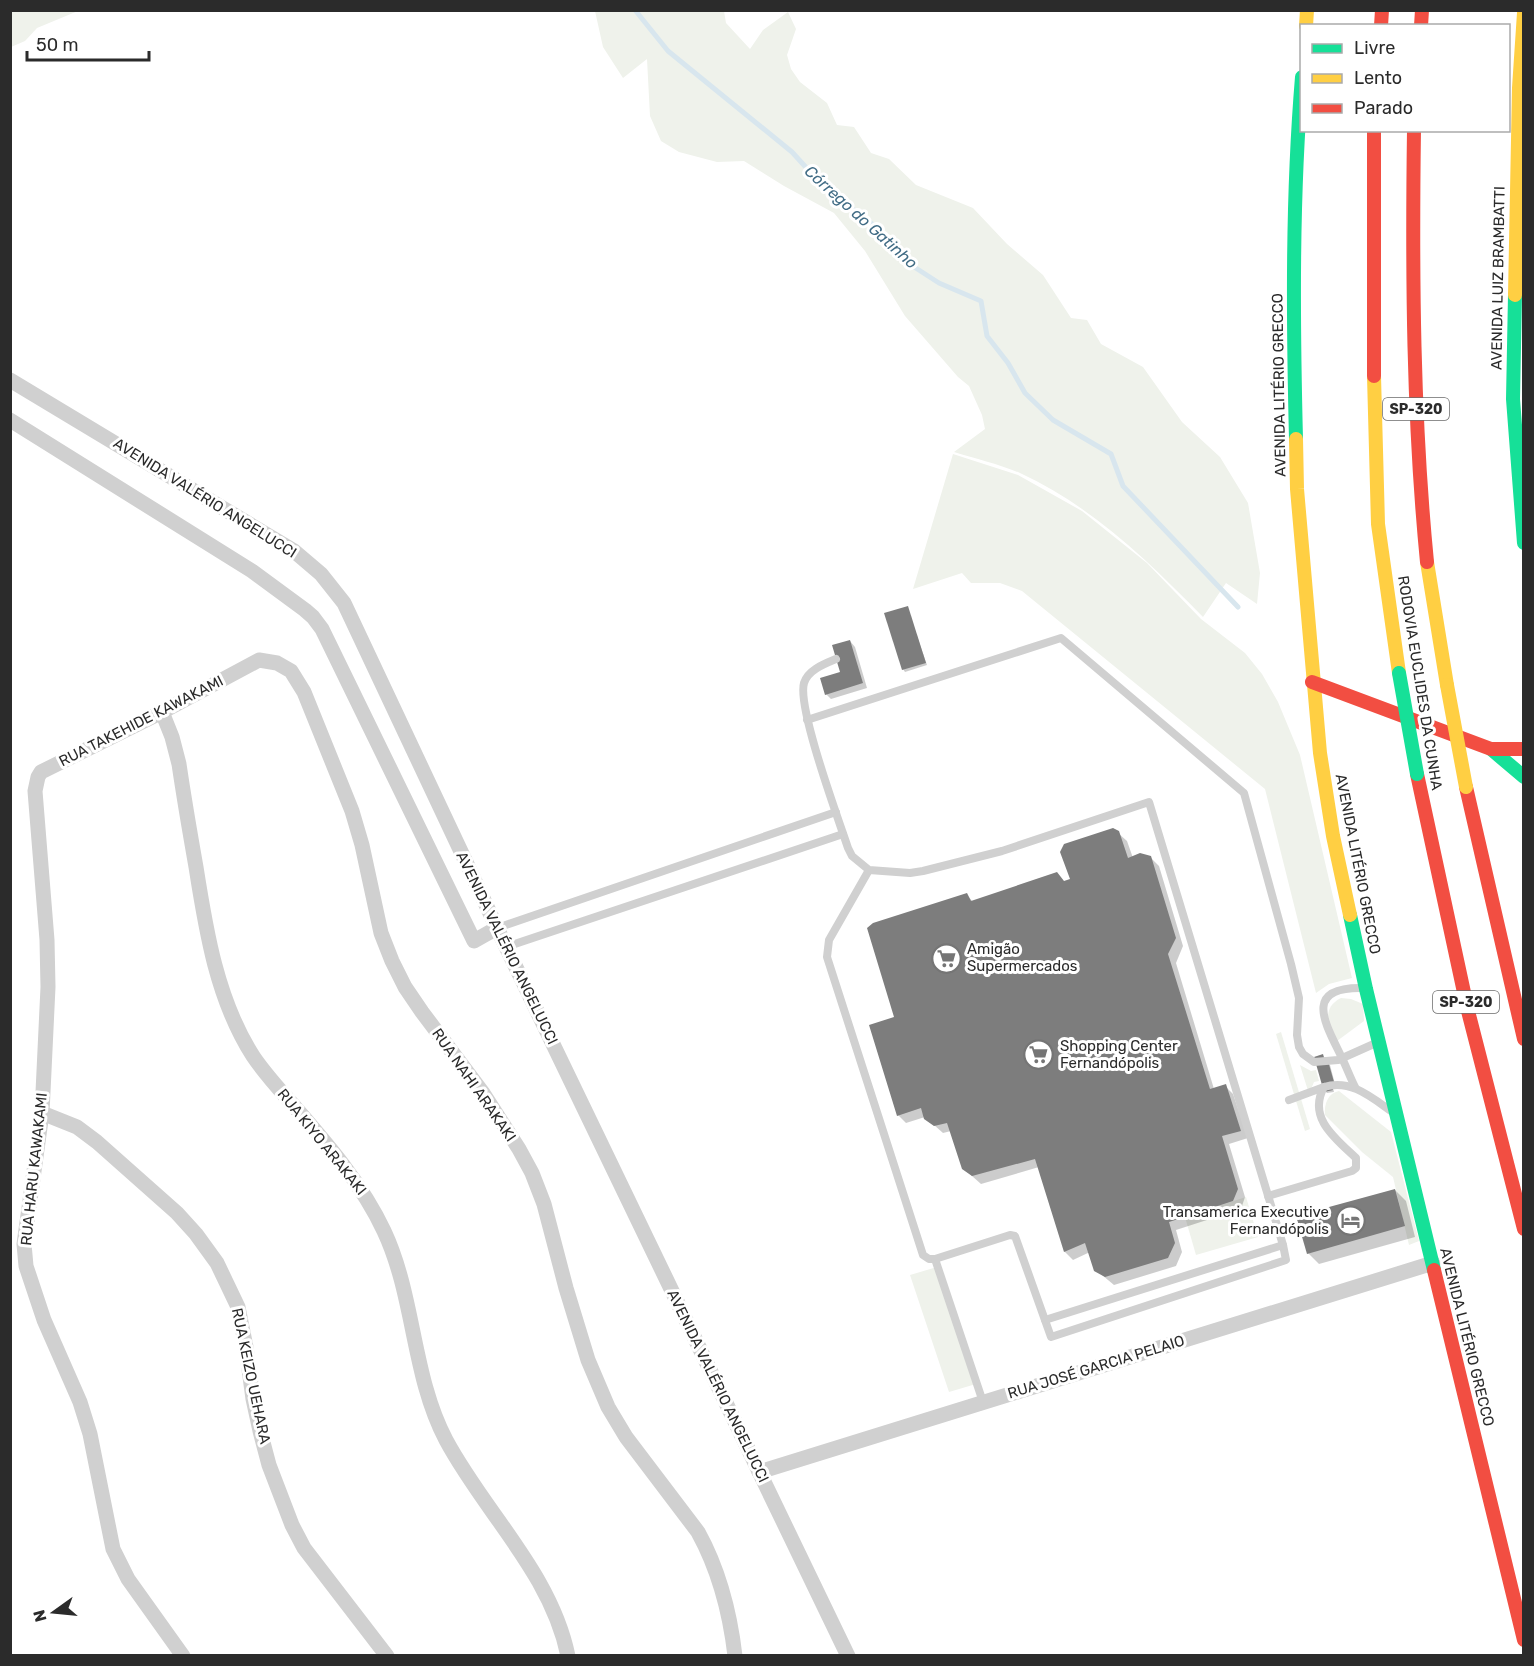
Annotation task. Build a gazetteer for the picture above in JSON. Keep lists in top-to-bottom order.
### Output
{
  "streets": {
    "main road": [
      "AVENIDA LUIZ BRAMBATTI",
      "AVENIDA LITÉRIO GRECCO",
      "SP-320",
      "RODOVIA EUCLIDES DA CUNHA"
    ],
    "street": [
      "AVENIDA VALÉRIO ANGELUCCI",
      "RUA TAKEHIDE KAWAKAMI",
      "RUA NAHI ARAKAKI",
      "RUA KIYO ARAKAKI",
      "RUA HARU KAWAKAMI",
      "RUA JOSÉ GARCIA PELAIO",
      "RUA KEIZO UEHARA"
    ]
  },
  "crossings": [
    ["AVENIDA LITÉRIO GRECCO", "RUA JOSÉ GARCIA PELAIO"],
    ["AVENIDA VALÉRIO ANGELUCCI", "RUA JOSÉ GARCIA PELAIO"],
    ["RUA TAKEHIDE KAWAKAMI", "RUA NAHI ARAKAKI"],
    ["RUA TAKEHIDE KAWAKAMI", "RUA KIYO ARAKAKI"],
    ["RUA TAKEHIDE KAWAKAMI", "RUA HARU KAWAKAMI"],
    ["RUA HARU KAWAKAMI", "RUA KEIZO UEHARA"]
  ],
  "water": ["Córrego do Gatinho"],
  "places": {
    "supermarket": ["Amigão Supermercados", "Shopping Center Fernandópolis"],
    "hotel": ["Transamerica Executive Fernandópolis"]
  },
  "legend": ["Livre", "Lento", "Parado"],
  "scale_bar": "50 m",
  "north": "left"
}
